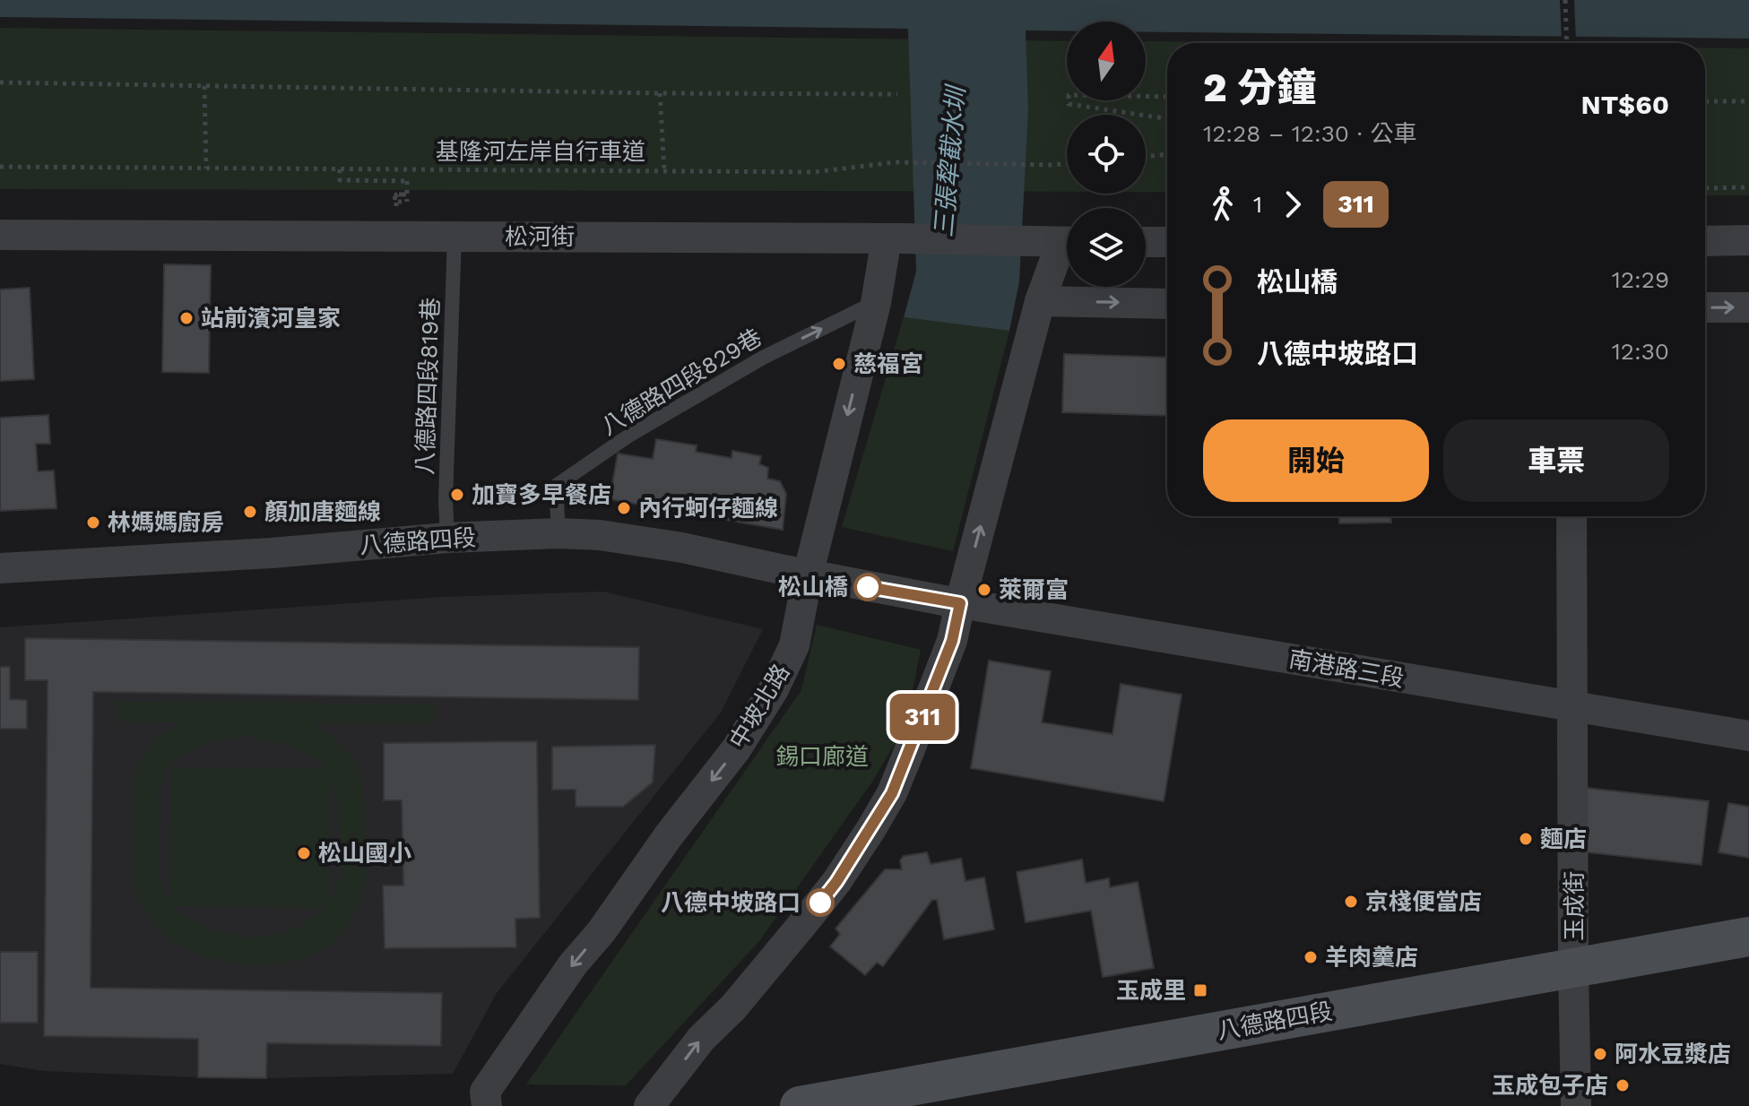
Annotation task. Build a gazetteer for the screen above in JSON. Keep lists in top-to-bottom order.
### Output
{
  "streets": {
    "main road": ["八德路四段"],
    "street": [
      "松河街",
      "南港路三段",
      "中坡北路",
      "玉成街"
    ],
    "lane": ["八德路四段829巷", "八德路四段819巷"],
    "path": ["基隆河左岸自行車道"]
  },
  "crossings": [
    ["松河街", "八德路四段819巷"],
    ["松河街", "中坡北路"],
    ["八德路四段829巷", "八德路四段"],
    ["八德路四段829巷", "中坡北路"],
    ["八德路四段819巷", "八德路四段"],
    ["八德路四段", "中坡北路"],
    ["八德路四段", "玉成街"],
    ["南港路三段", "玉成街"]
  ],
  "one_way": ["八德路四段829巷"],
  "water": ["三張犂截水圳"],
  "parks": ["錫口廊道"],
  "places": {
    "other": [
      "站前濱河皇家",
      "慈福宮",
      "加寶多早餐店",
      "內行蚵仔麵線",
      "顏加唐麵線",
      "林媽媽廚房",
      "松山橋",
      "萊爾富",
      "麵店",
      "松山國小",
      "京棧便當店",
      "八德中坡路口",
      "羊肉羹店",
      "阿水豆漿店",
      "玉成包子店"
    ],
    "transit": ["玉成里"]
  },
  "lines": ["bus line 311"],
  "north": "top",
  "page": {
    "on_map": "311",
    "heading": ["2 分鐘", "12:28 – 12:30 · 公車", "NT$60"],
    "legs": ["1", "311"],
    "list": [
      {
        "name": "松山橋",
        "value": "12:29"
      },
      {
        "name": "八德中坡路口",
        "value": "12:30"
      }
    ],
    "buttons": ["開始", "車票"]
  }
}
